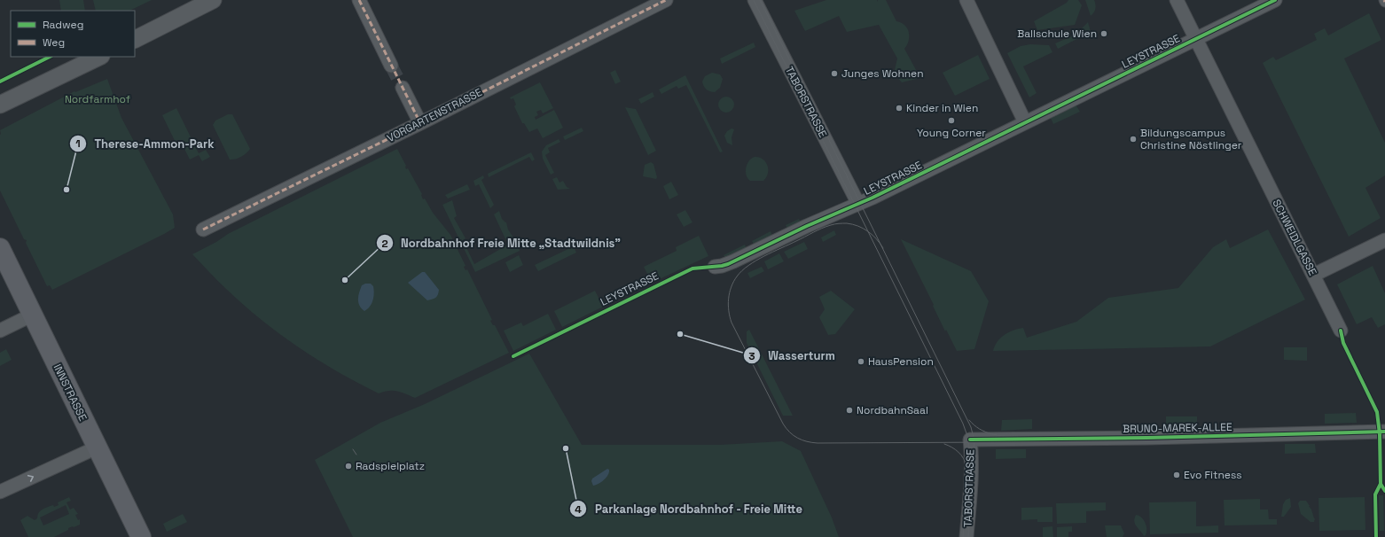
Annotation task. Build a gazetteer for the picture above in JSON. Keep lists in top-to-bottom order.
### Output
{
  "streets": {
    "main road": ["INNSTRASSE"],
    "street": [
      "LEYSTRASSE",
      "TABORSTRASSE",
      "VORGARTENSTRASSE",
      "SCHWEIDLGASSE",
      "BRUNO-MAREK-ALLEE"
    ]
  },
  "crossings": [
    ["LEYSTRASSE", "TABORSTRASSE"],
    ["LEYSTRASSE", "SCHWEIDLGASSE"],
    ["TABORSTRASSE", "BRUNO-MAREK-ALLEE"]
  ],
  "parks": ["Nordfarmhof"],
  "places": [
    "Ballschule Wien",
    "Junges Wohnen",
    "Kinder in Wien",
    "Young Corner",
    "Bildungscampus Christine Nöstlinger",
    "Therese-Ammon-Park",
    "Nordbahnhof Freie Mitte „Stadtwildnis”",
    "Wasserturm",
    "HausPension",
    "NordbahnSaal",
    "Parkanlage Nordbahnhof - Freie Mitte",
    "Radspielplatz",
    "Evo Fitness"
  ],
  "legend": ["Radweg", "Weg"]
}
